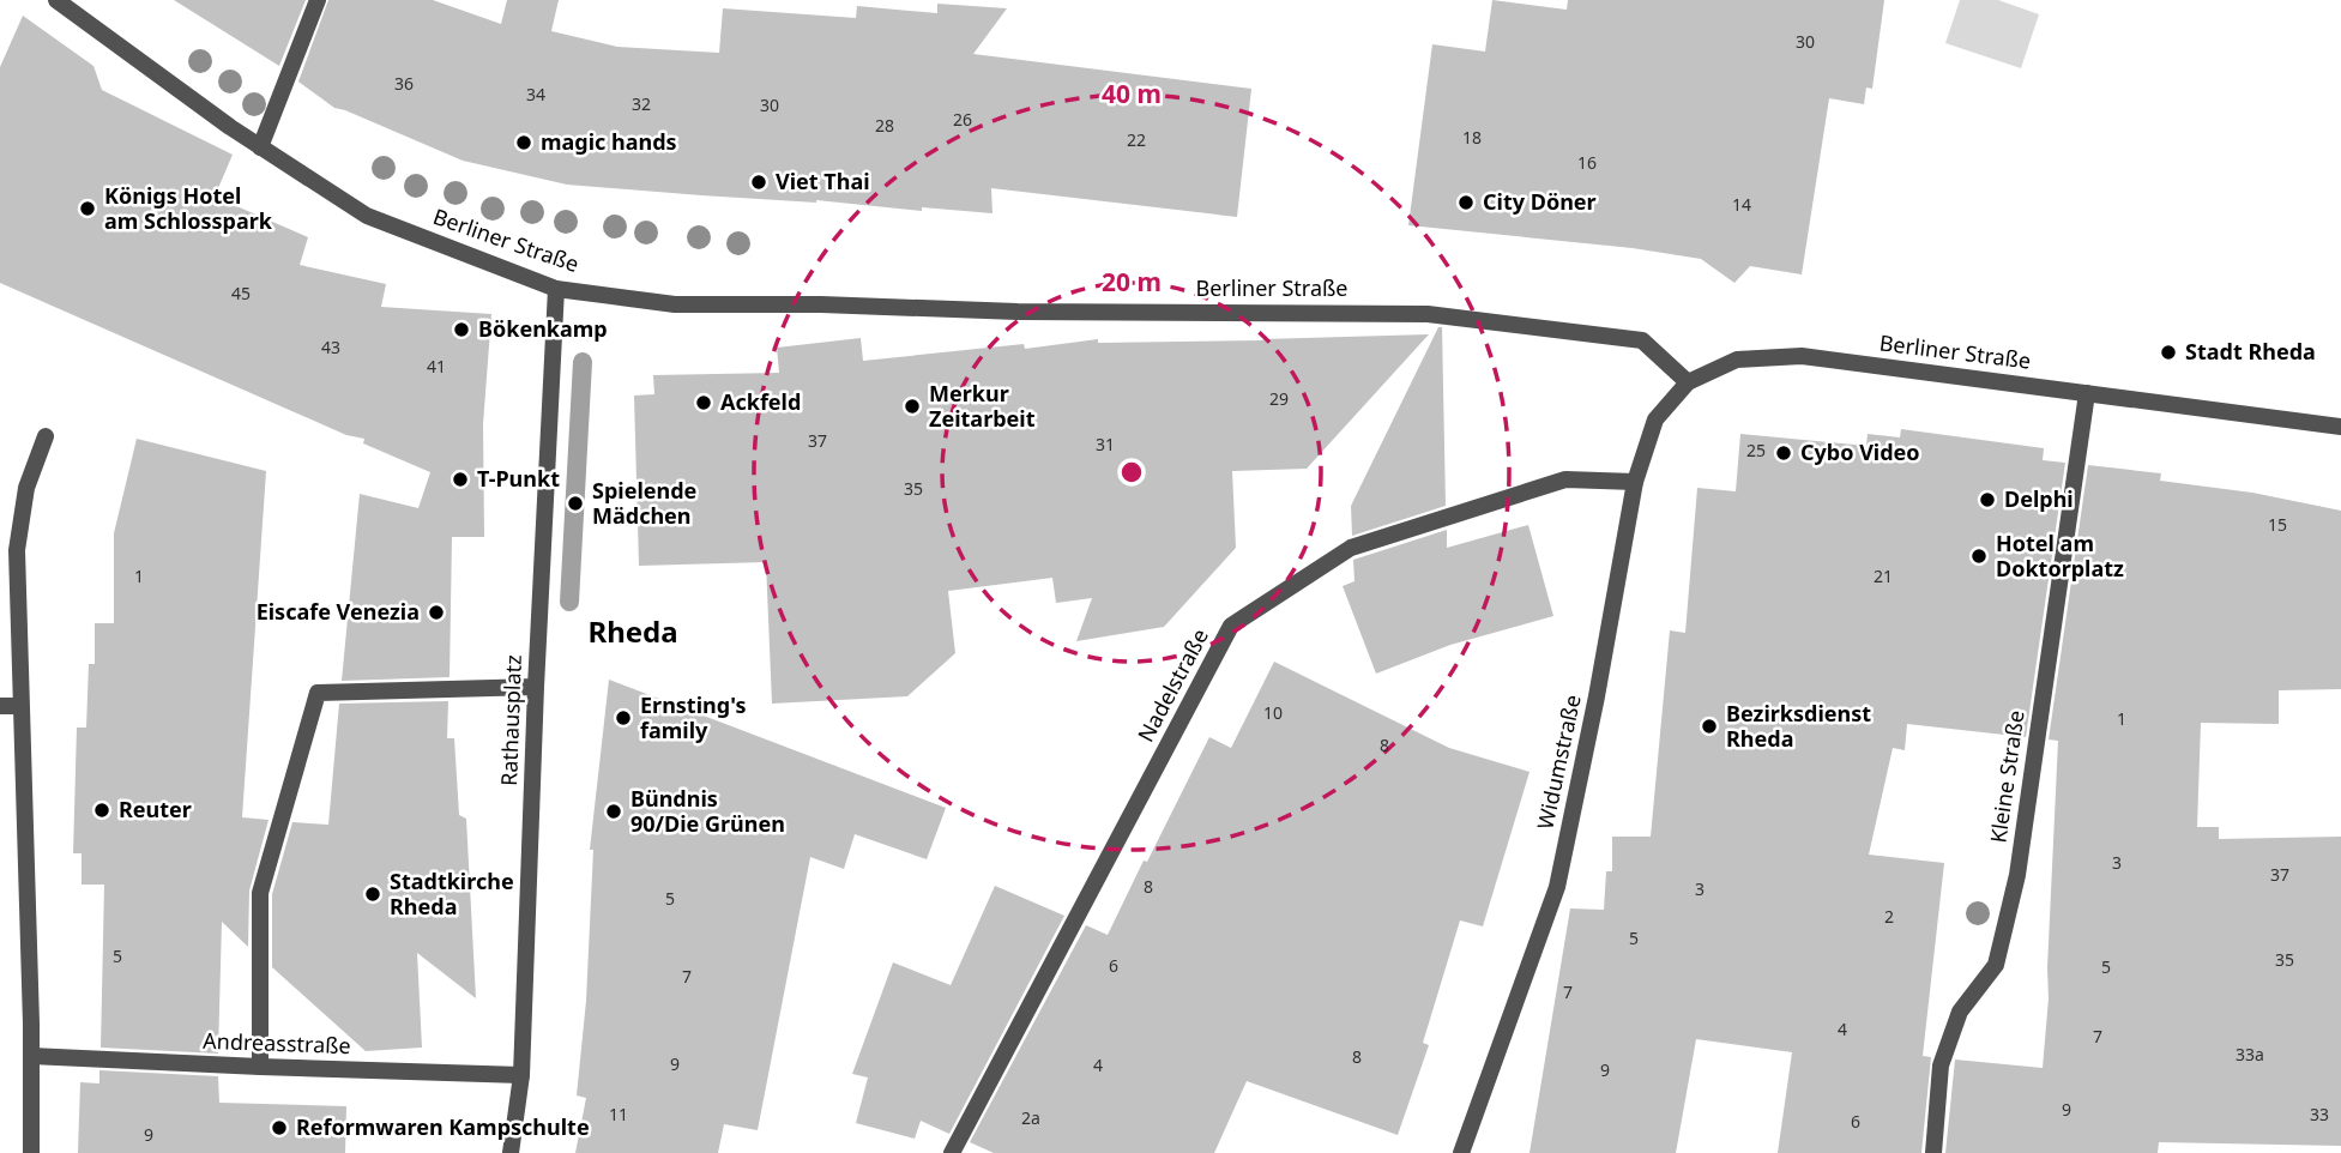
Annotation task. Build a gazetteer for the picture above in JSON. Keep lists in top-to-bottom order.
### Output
{
  "streets": {
    "street": [
      "Berliner Straße",
      "Nadelstraße",
      "Rathausplatz",
      "Widumstraße",
      "Kleine Straße",
      "Andreasstraße"
    ]
  },
  "crossings": [
    ["Berliner Straße", "Rathausplatz"],
    ["Berliner Straße", "Widumstraße"],
    ["Berliner Straße", "Kleine Straße"],
    ["Nadelstraße", "Widumstraße"],
    ["Rathausplatz", "Andreasstraße"]
  ],
  "districts": ["Rheda"],
  "places": [
    "magic hands",
    "Viet Thai",
    "City Döner",
    "Königs Hotel am Schlosspark",
    "Bökenkamp",
    "Stadt Rheda",
    "Ackfeld",
    "Merkur Zeitarbeit",
    "Cybo Video",
    "T-Punkt",
    "Delphi",
    "Spielende Mädchen",
    "Hotel am Doktorplatz",
    "Eiscafe Venezia",
    "Ernsting's family",
    "Bezirksdienst Rheda",
    "Reuter",
    "Bündnis 90/Die Grünen",
    "Stadtkirche Rheda",
    "Reformwaren Kampschulte"
  ],
  "house_numbers": [
    "30",
    "36",
    "34",
    "32",
    "30",
    "26",
    "28",
    "18",
    "22",
    "16",
    "14",
    "45",
    "43",
    "41",
    "29",
    "37",
    "31",
    "25",
    "35",
    "15",
    "1",
    "21",
    "10",
    "1",
    "8",
    "3",
    "37",
    "8",
    "3",
    "5",
    "2",
    "5",
    "5",
    "35",
    "6",
    "5",
    "7",
    "7",
    "4",
    "7",
    "33a",
    "8",
    "9",
    "4",
    "9",
    "9",
    "11",
    "33",
    "2a",
    "6",
    "9"
  ],
  "rings": ["40 m", "20 m"]
}
